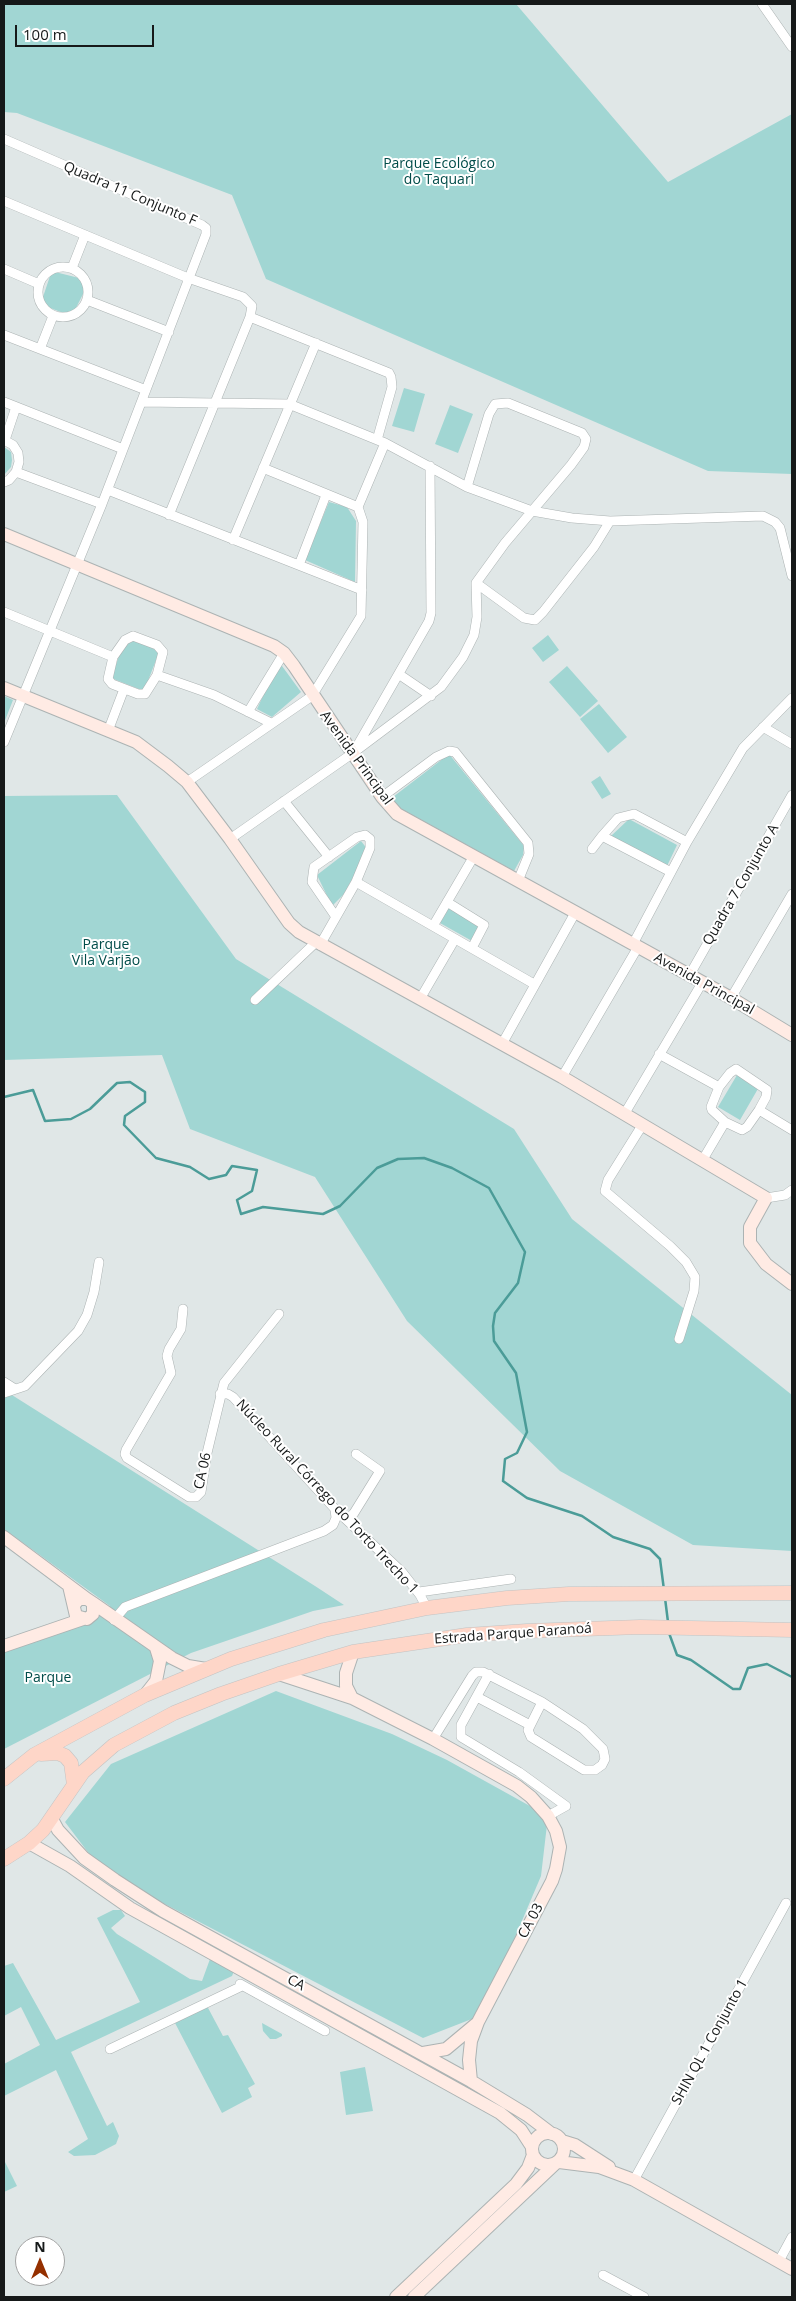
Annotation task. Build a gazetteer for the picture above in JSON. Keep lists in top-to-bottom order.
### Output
{
  "streets": {
    "main road": ["Estrada Parque Paranoá"],
    "street": [
      "Quadra 11 Conjunto F",
      "Avenida Principal",
      "Quadra 7 Conjunto A",
      "CA 06",
      "Núcleo Rural Córrego do Torto Trecho 1",
      "CA 03",
      "CA",
      "SHIN QL 1 Conjunto 1"
    ]
  },
  "crossings": [
    ["Avenida Principal", "Quadra 7 Conjunto A"],
    ["CA 06", "Núcleo Rural Córrego do Torto Trecho 1"],
    ["Estrada Parque Paranoá", "CA 03"],
    ["Estrada Parque Paranoá", "CA"],
    ["CA 03", "CA"]
  ],
  "parks": ["Parque Ecológico do Taquari", "Parque Vila Varjão", "Parque"],
  "scale_bar": "100 m",
  "north": "top"
}
